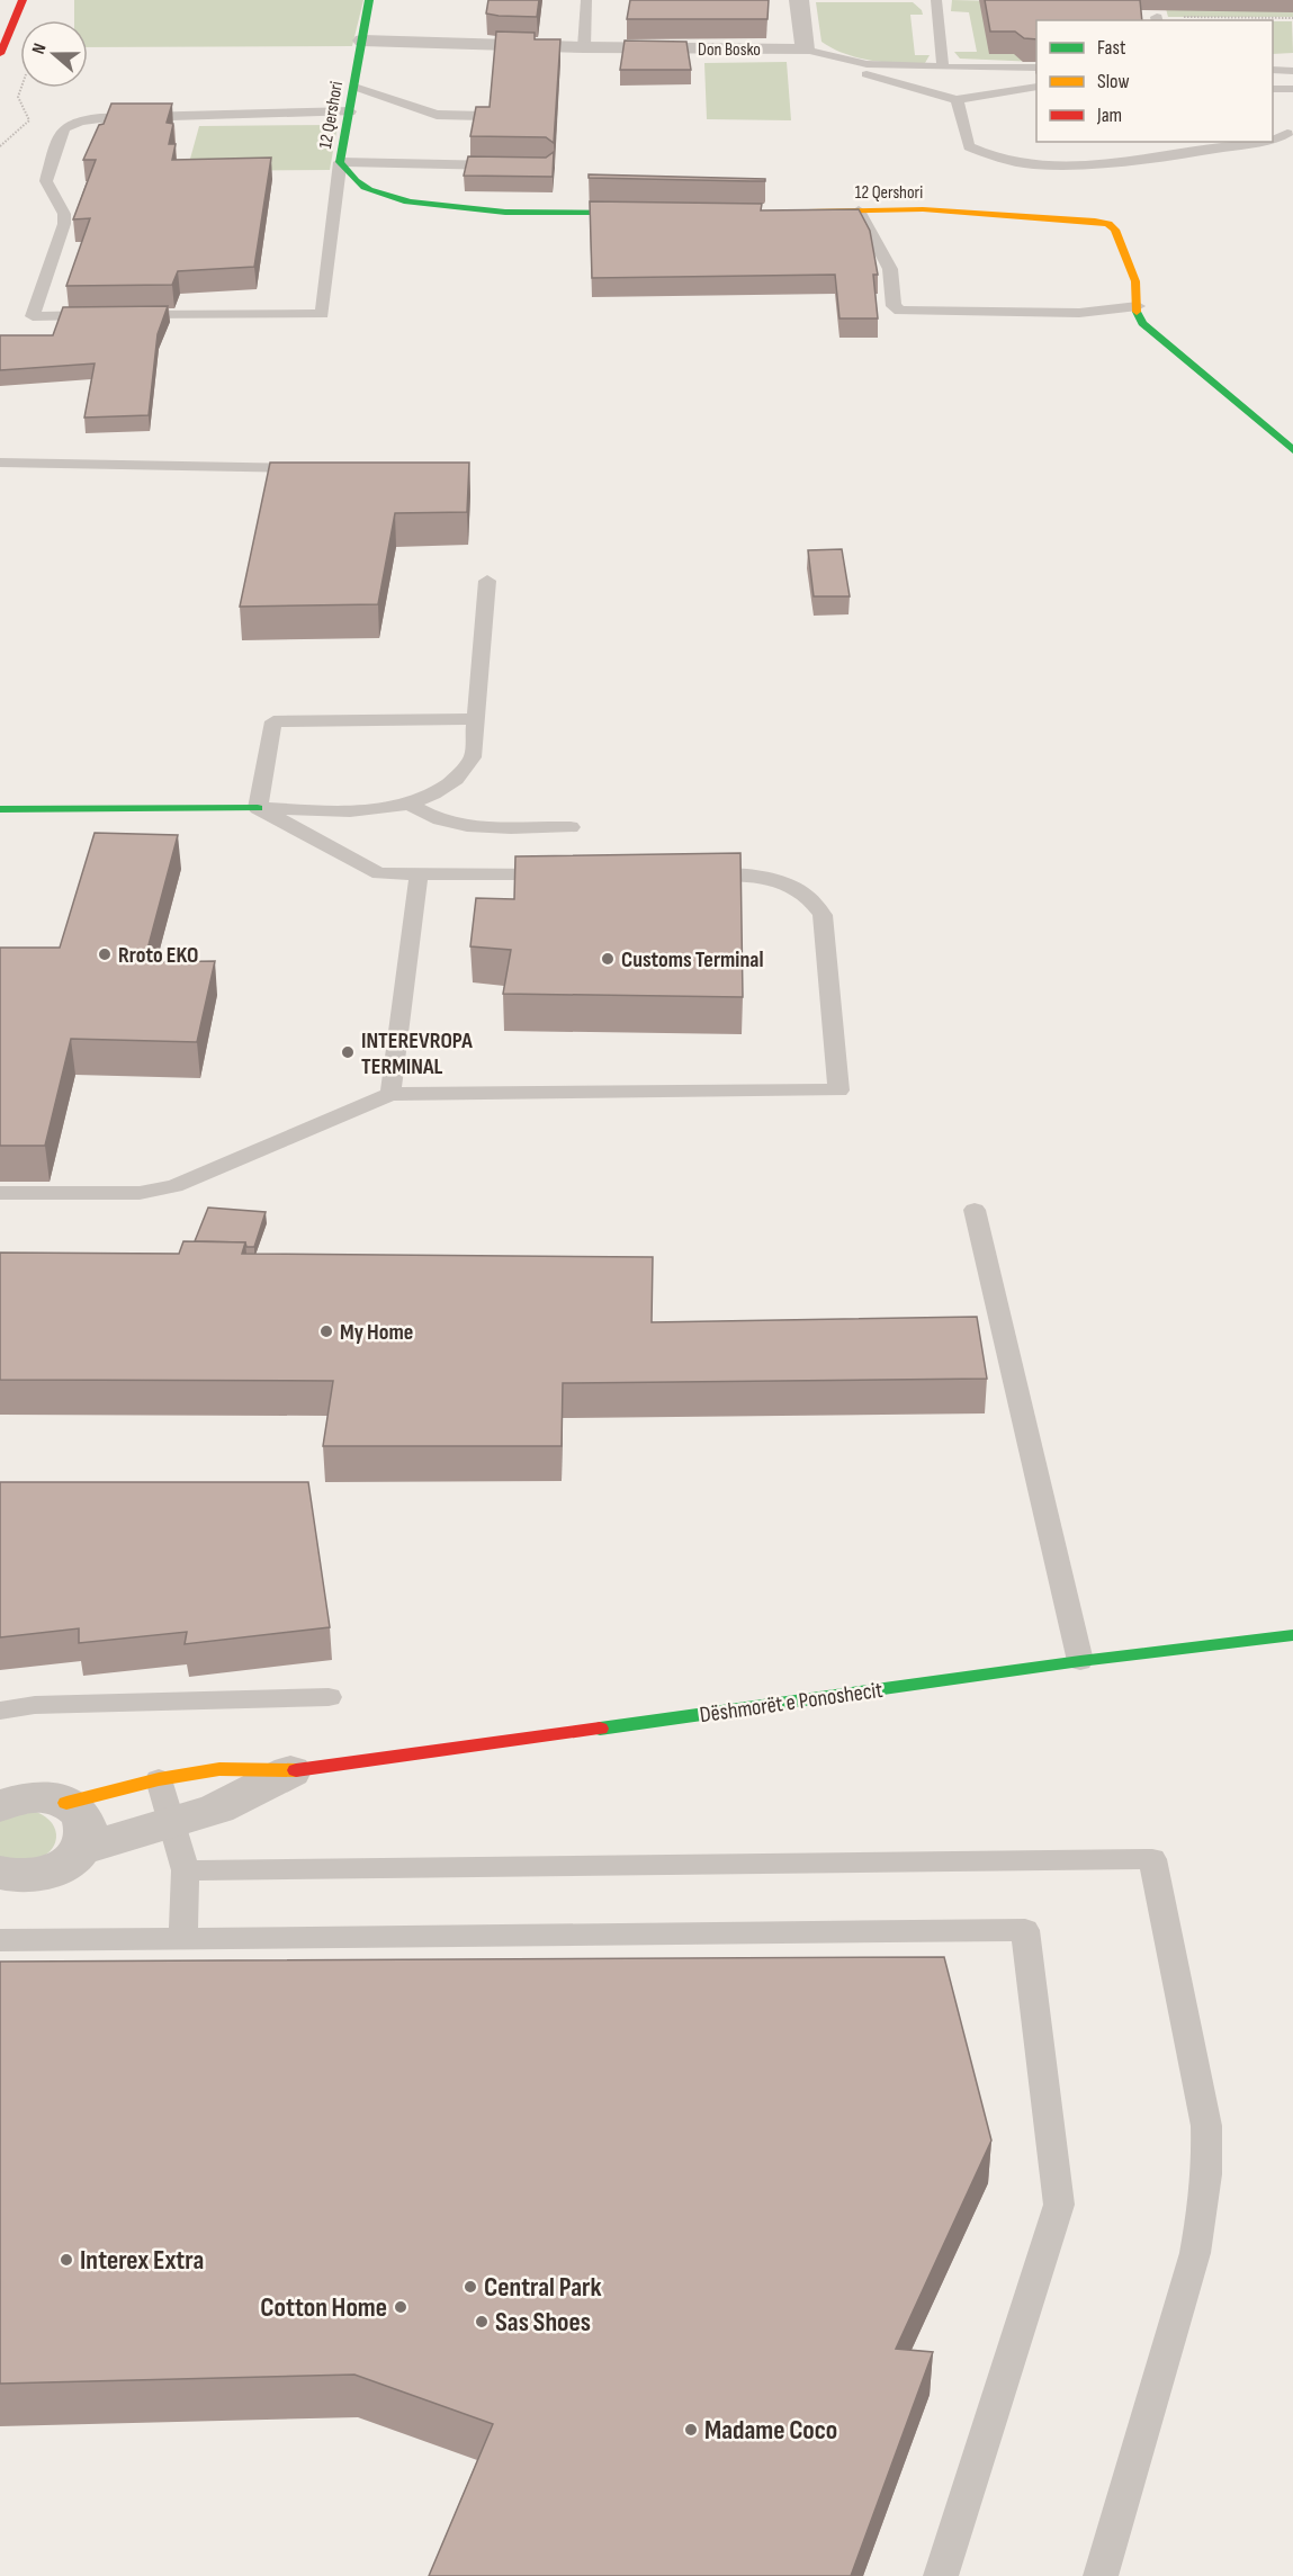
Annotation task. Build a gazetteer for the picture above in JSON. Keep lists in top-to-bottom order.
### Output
{
  "streets": {
    "main road": ["12 Qershori", "Dëshmorët e Ponoshecit"],
    "street": ["Don Bosko"]
  },
  "crossings": [
    ["Don Bosko", "12 Qershori"]
  ],
  "places": [
    "Rroto EKO",
    "Customs Terminal",
    "INTEREVROPA TERMINAL",
    "My Home",
    "Interex Extra",
    "Central Park",
    "Cotton Home",
    "Sas Shoes",
    "Madame Coco"
  ],
  "legend": ["Fast", "Slow", "Jam"],
  "north": "left"
}
